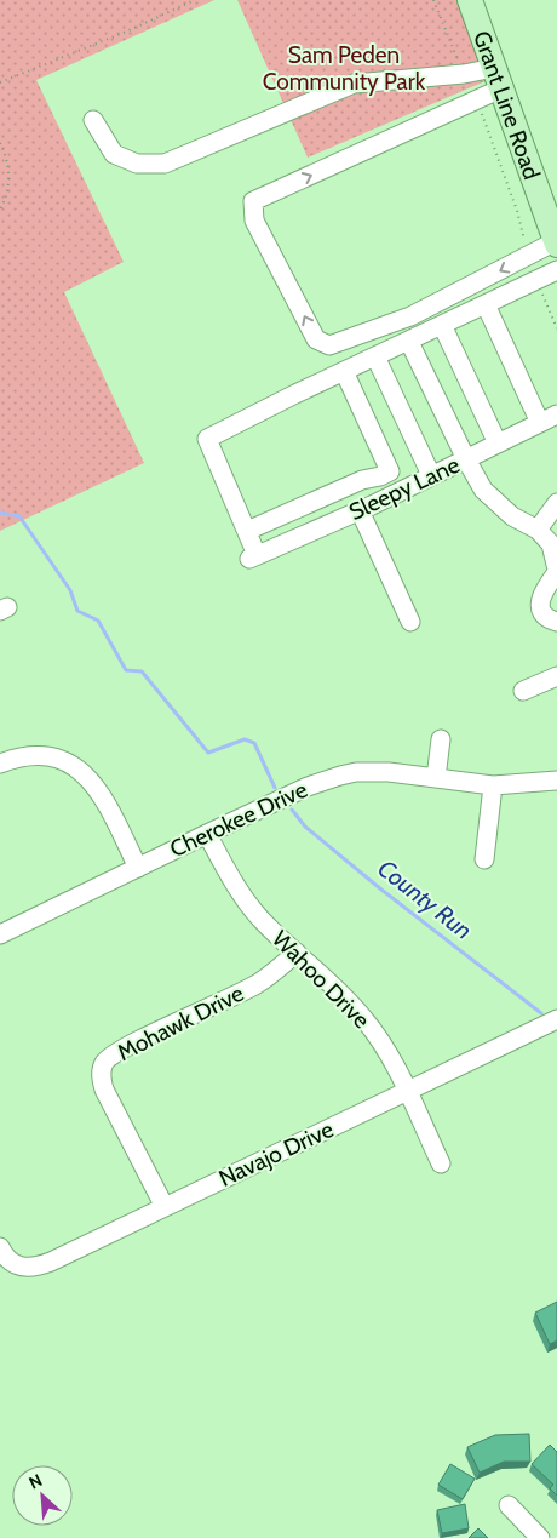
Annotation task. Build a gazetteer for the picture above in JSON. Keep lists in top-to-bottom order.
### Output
{
  "streets": {
    "main road": ["Grant Line Road"],
    "street": [
      "Sleepy Lane",
      "Cherokee Drive",
      "Wahoo Drive",
      "Mohawk Drive",
      "Navajo Drive"
    ]
  },
  "crossings": [
    ["Cherokee Drive", "Wahoo Drive"],
    ["Wahoo Drive", "Mohawk Drive"],
    ["Wahoo Drive", "Navajo Drive"],
    ["Mohawk Drive", "Navajo Drive"]
  ],
  "water": ["County Run"],
  "parks": ["Sam Peden Community Park"],
  "north": "top left"
}
